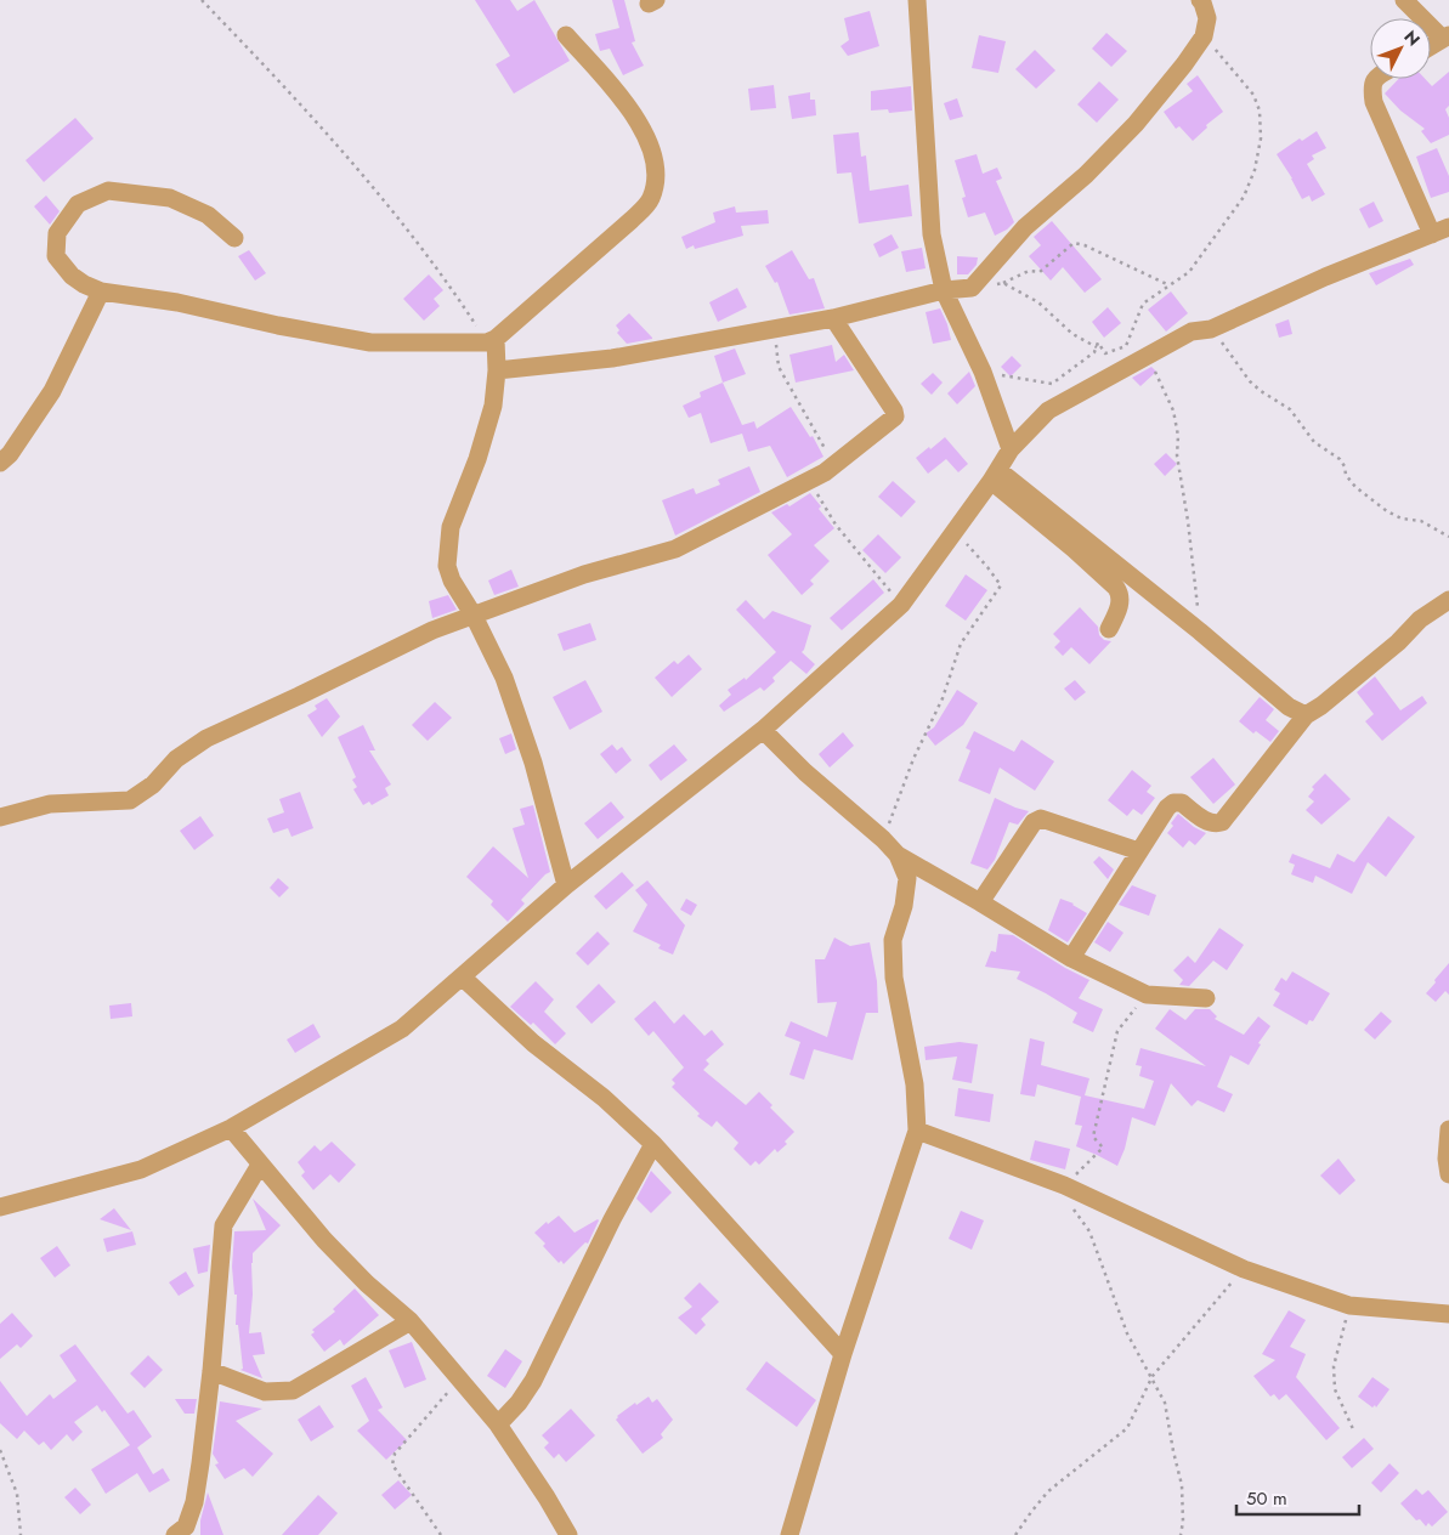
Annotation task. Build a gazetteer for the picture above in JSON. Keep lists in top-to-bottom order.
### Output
{
  "scale_bar": "50 m",
  "north": "top right"
}
